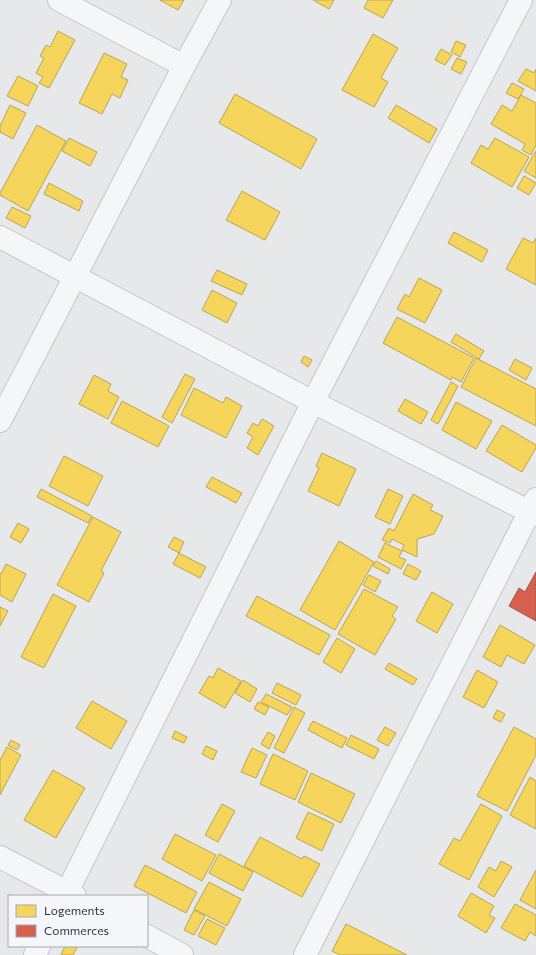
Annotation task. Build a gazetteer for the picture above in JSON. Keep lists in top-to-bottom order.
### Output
{
  "legend": ["Logements", "Commerces"]
}
